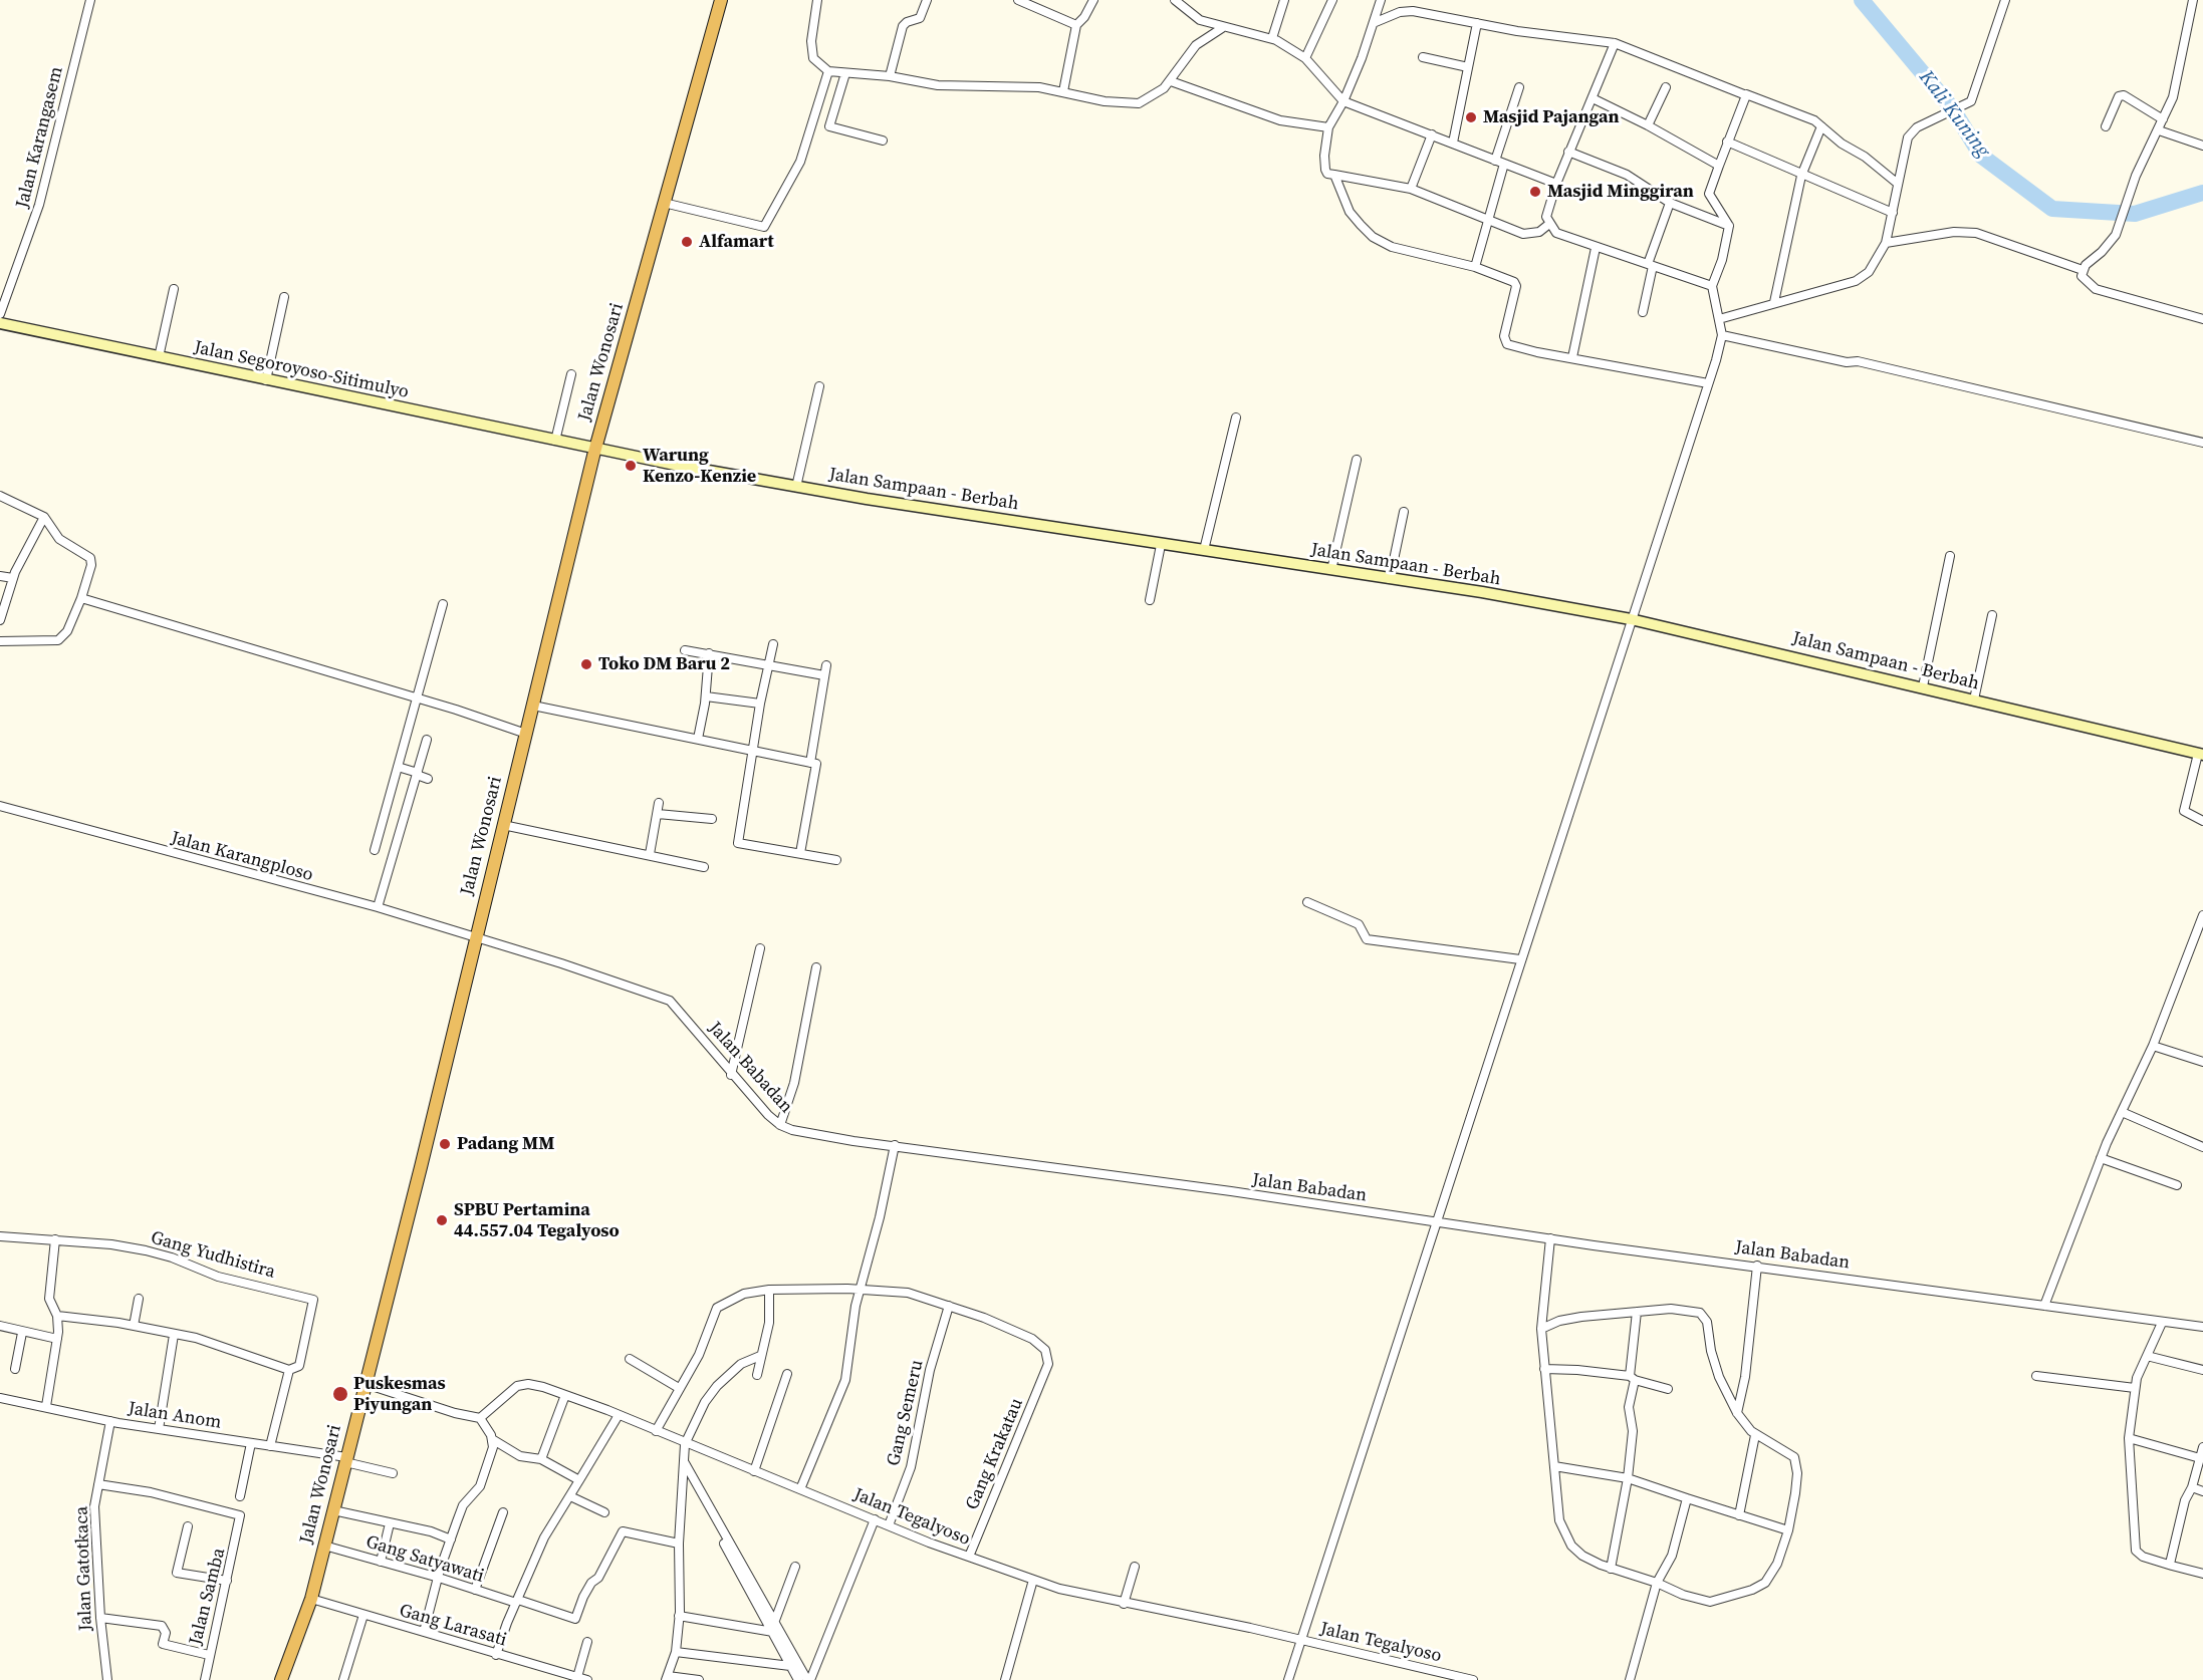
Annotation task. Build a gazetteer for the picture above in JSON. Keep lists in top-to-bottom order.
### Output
{
  "streets": {
    "highway": ["Jalan Wonosari"],
    "main road": ["Jalan Segoroyoso-Sitimulyo", "Jalan Sampaan - Berbah"],
    "street": [
      "Jalan Karangasem",
      "Jalan Karangploso",
      "Jalan Babadan",
      "Gang Yudhistira",
      "Gang Semeru",
      "Jalan Anom",
      "Gang Krakatau",
      "Jalan Tegalyoso",
      "Gang Satyawati",
      "Jalan Gatotkaca",
      "Jalan Samba",
      "Gang Larasati"
    ]
  },
  "crossings": [
    ["Jalan Wonosari", "Jalan Segoroyoso-Sitimulyo"],
    ["Jalan Wonosari", "Jalan Sampaan - Berbah"],
    ["Jalan Wonosari", "Jalan Karangploso"],
    ["Jalan Wonosari", "Jalan Babadan"],
    ["Jalan Wonosari", "Jalan Anom"],
    ["Jalan Wonosari", "Gang Satyawati"],
    ["Jalan Wonosari", "Gang Larasati"],
    ["Jalan Segoroyoso-Sitimulyo", "Jalan Sampaan - Berbah"],
    ["Jalan Karangploso", "Jalan Babadan"],
    ["Gang Yudhistira", "Jalan Anom"],
    ["Gang Semeru", "Gang Krakatau"],
    ["Gang Semeru", "Jalan Tegalyoso"],
    ["Jalan Anom", "Jalan Gatotkaca"],
    ["Gang Krakatau", "Jalan Tegalyoso"],
    ["Jalan Gatotkaca", "Jalan Samba"]
  ],
  "water": ["Kali Kuning"],
  "places": [
    "Masjid Pajangan",
    "Masjid Minggiran",
    "Alfamart",
    "Warung Kenzo-Kenzie",
    "Toko DM Baru 2",
    "Padang MM",
    "SPBU Pertamina 44.557.04 Tegalyoso",
    "Puskesmas Piyungan"
  ]
}
